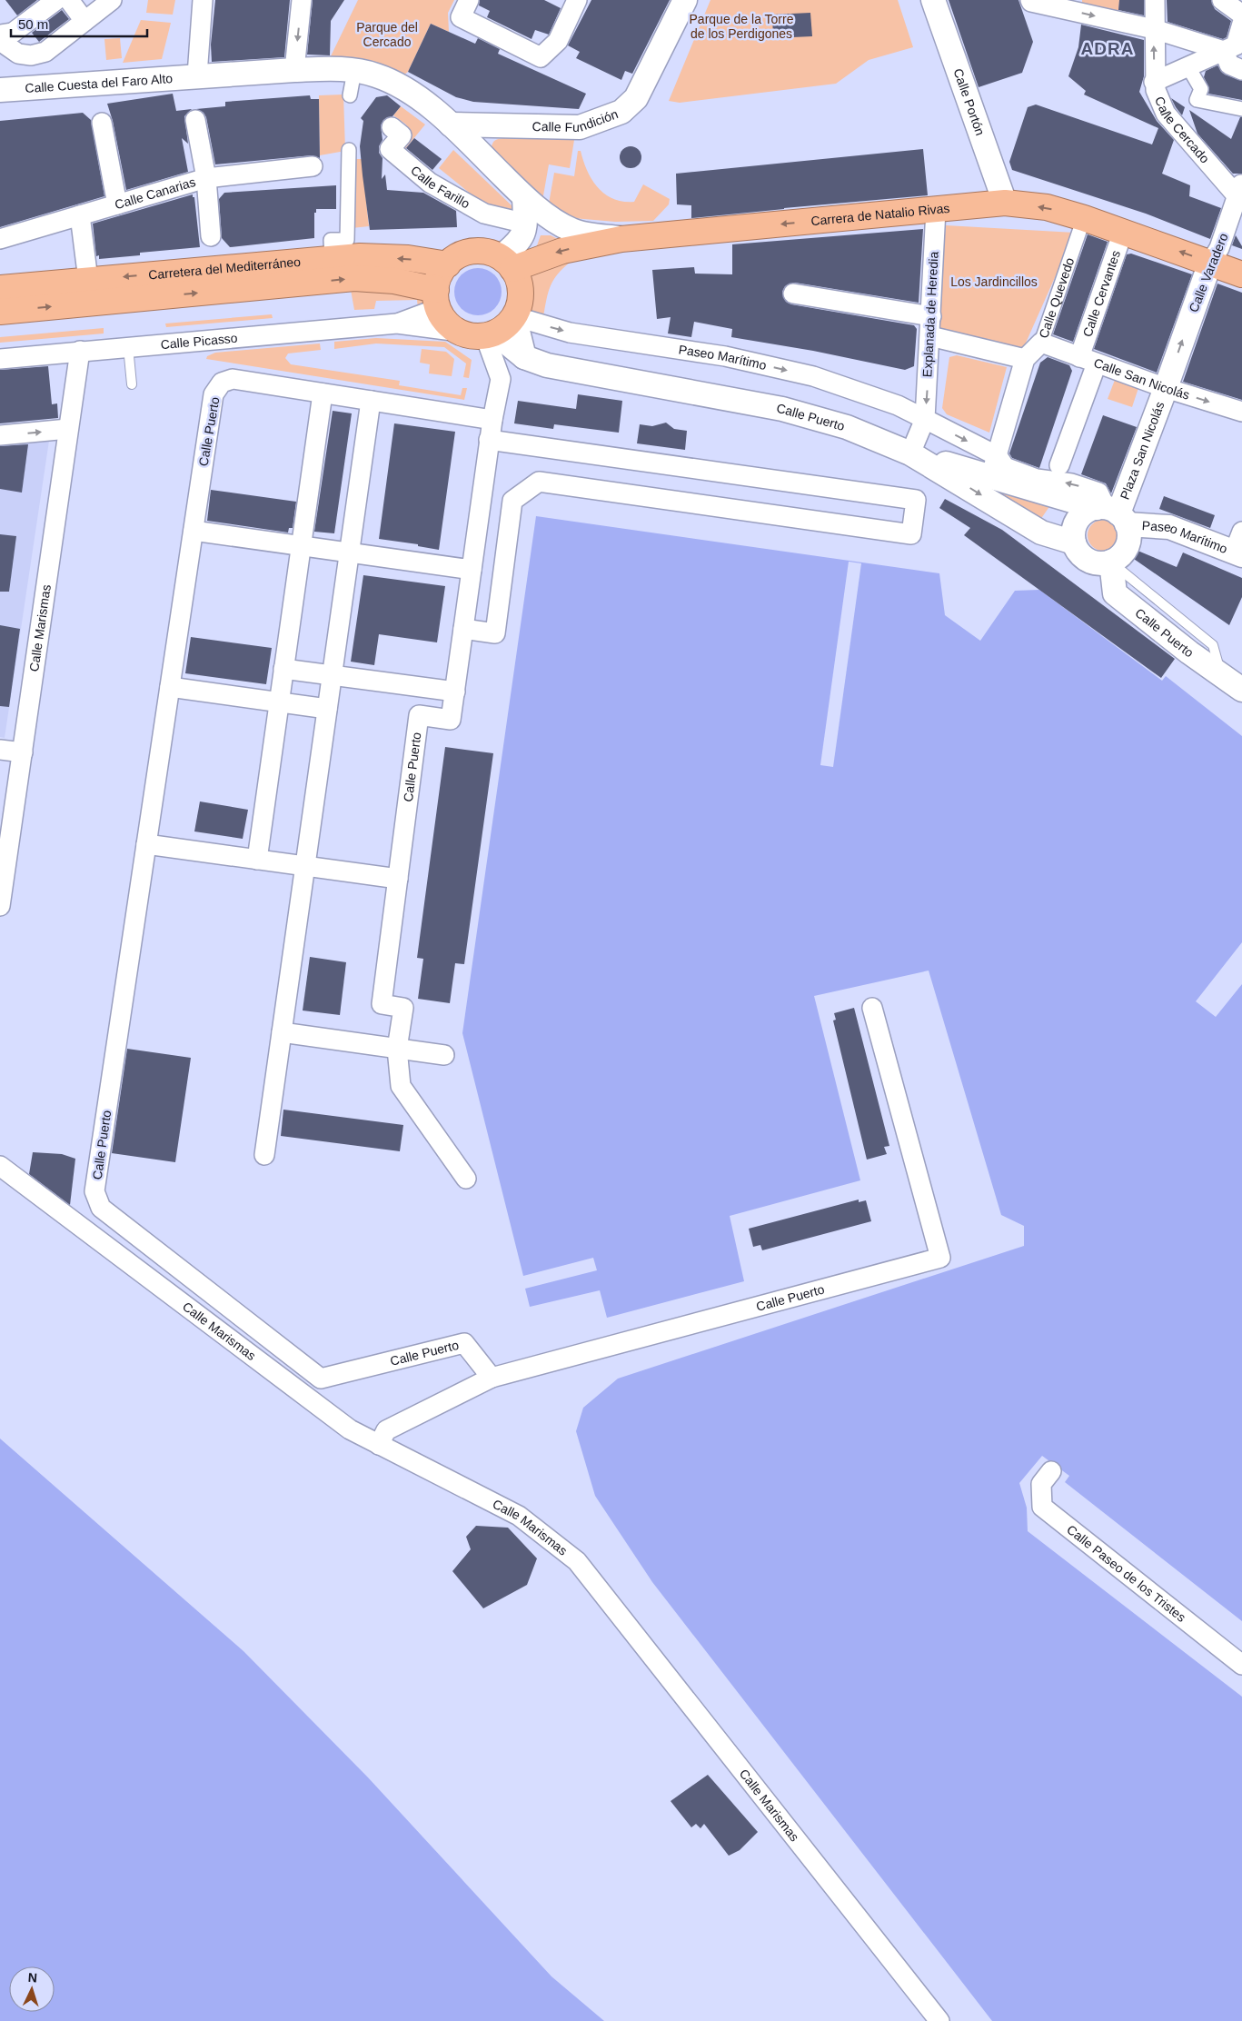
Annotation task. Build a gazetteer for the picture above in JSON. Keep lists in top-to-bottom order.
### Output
{
  "streets": {
    "highway": ["Carrera de Natalio Rivas", "Carretera del Mediterráneo"],
    "street": [
      "Calle Cuesta del Faro Alto",
      "Calle Portón",
      "Calle Fundición",
      "Calle Cercado",
      "Calle Farillo",
      "Calle Canarias",
      "Calle Varadero",
      "Calle Cervantes",
      "Calle Quevedo",
      "Explanada de Heredia",
      "Calle Picasso",
      "Paseo Marítimo",
      "Calle San Nicolás",
      "Calle Puerto",
      "Plaza San Nicolás",
      "Calle Marismas",
      "Calle Paseo de los Tristes"
    ]
  },
  "crossings": [
    ["Calle Portón", "Carrera de Natalio Rivas"],
    ["Calle Cercado", "Calle Varadero"],
    ["Carrera de Natalio Rivas", "Carretera del Mediterráneo"],
    ["Carrera de Natalio Rivas", "Calle Varadero"],
    ["Carrera de Natalio Rivas", "Calle Cervantes"],
    ["Carrera de Natalio Rivas", "Calle Quevedo"],
    ["Carrera de Natalio Rivas", "Explanada de Heredia"],
    ["Carrera de Natalio Rivas", "Paseo Marítimo"],
    ["Carrera de Natalio Rivas", "Calle Puerto"],
    ["Carretera del Mediterráneo", "Paseo Marítimo"],
    ["Carretera del Mediterráneo", "Calle Puerto"],
    ["Calle Varadero", "Calle San Nicolás"],
    ["Calle Varadero", "Plaza San Nicolás"],
    ["Calle Cervantes", "Calle San Nicolás"],
    ["Calle Quevedo", "Paseo Marítimo"],
    ["Calle Quevedo", "Calle San Nicolás"],
    ["Explanada de Heredia", "Paseo Marítimo"],
    ["Calle Picasso", "Calle Marismas"],
    ["Paseo Marítimo", "Calle Puerto"],
    ["Paseo Marítimo", "Plaza San Nicolás"],
    ["Calle San Nicolás", "Plaza San Nicolás"],
    ["Calle Puerto", "Plaza San Nicolás"]
  ],
  "one_way": [
    "Carrera de Natalio Rivas",
    "Calle Varadero",
    "Explanada de Heredia",
    "Calle San Nicolás"
  ],
  "districts": ["ADRA"],
  "parks": ["Parque de la Torre de los Perdigones", "Parque del Cercado", "Los Jardincillos"],
  "scale_bar": "50 m",
  "north": "top"
}
